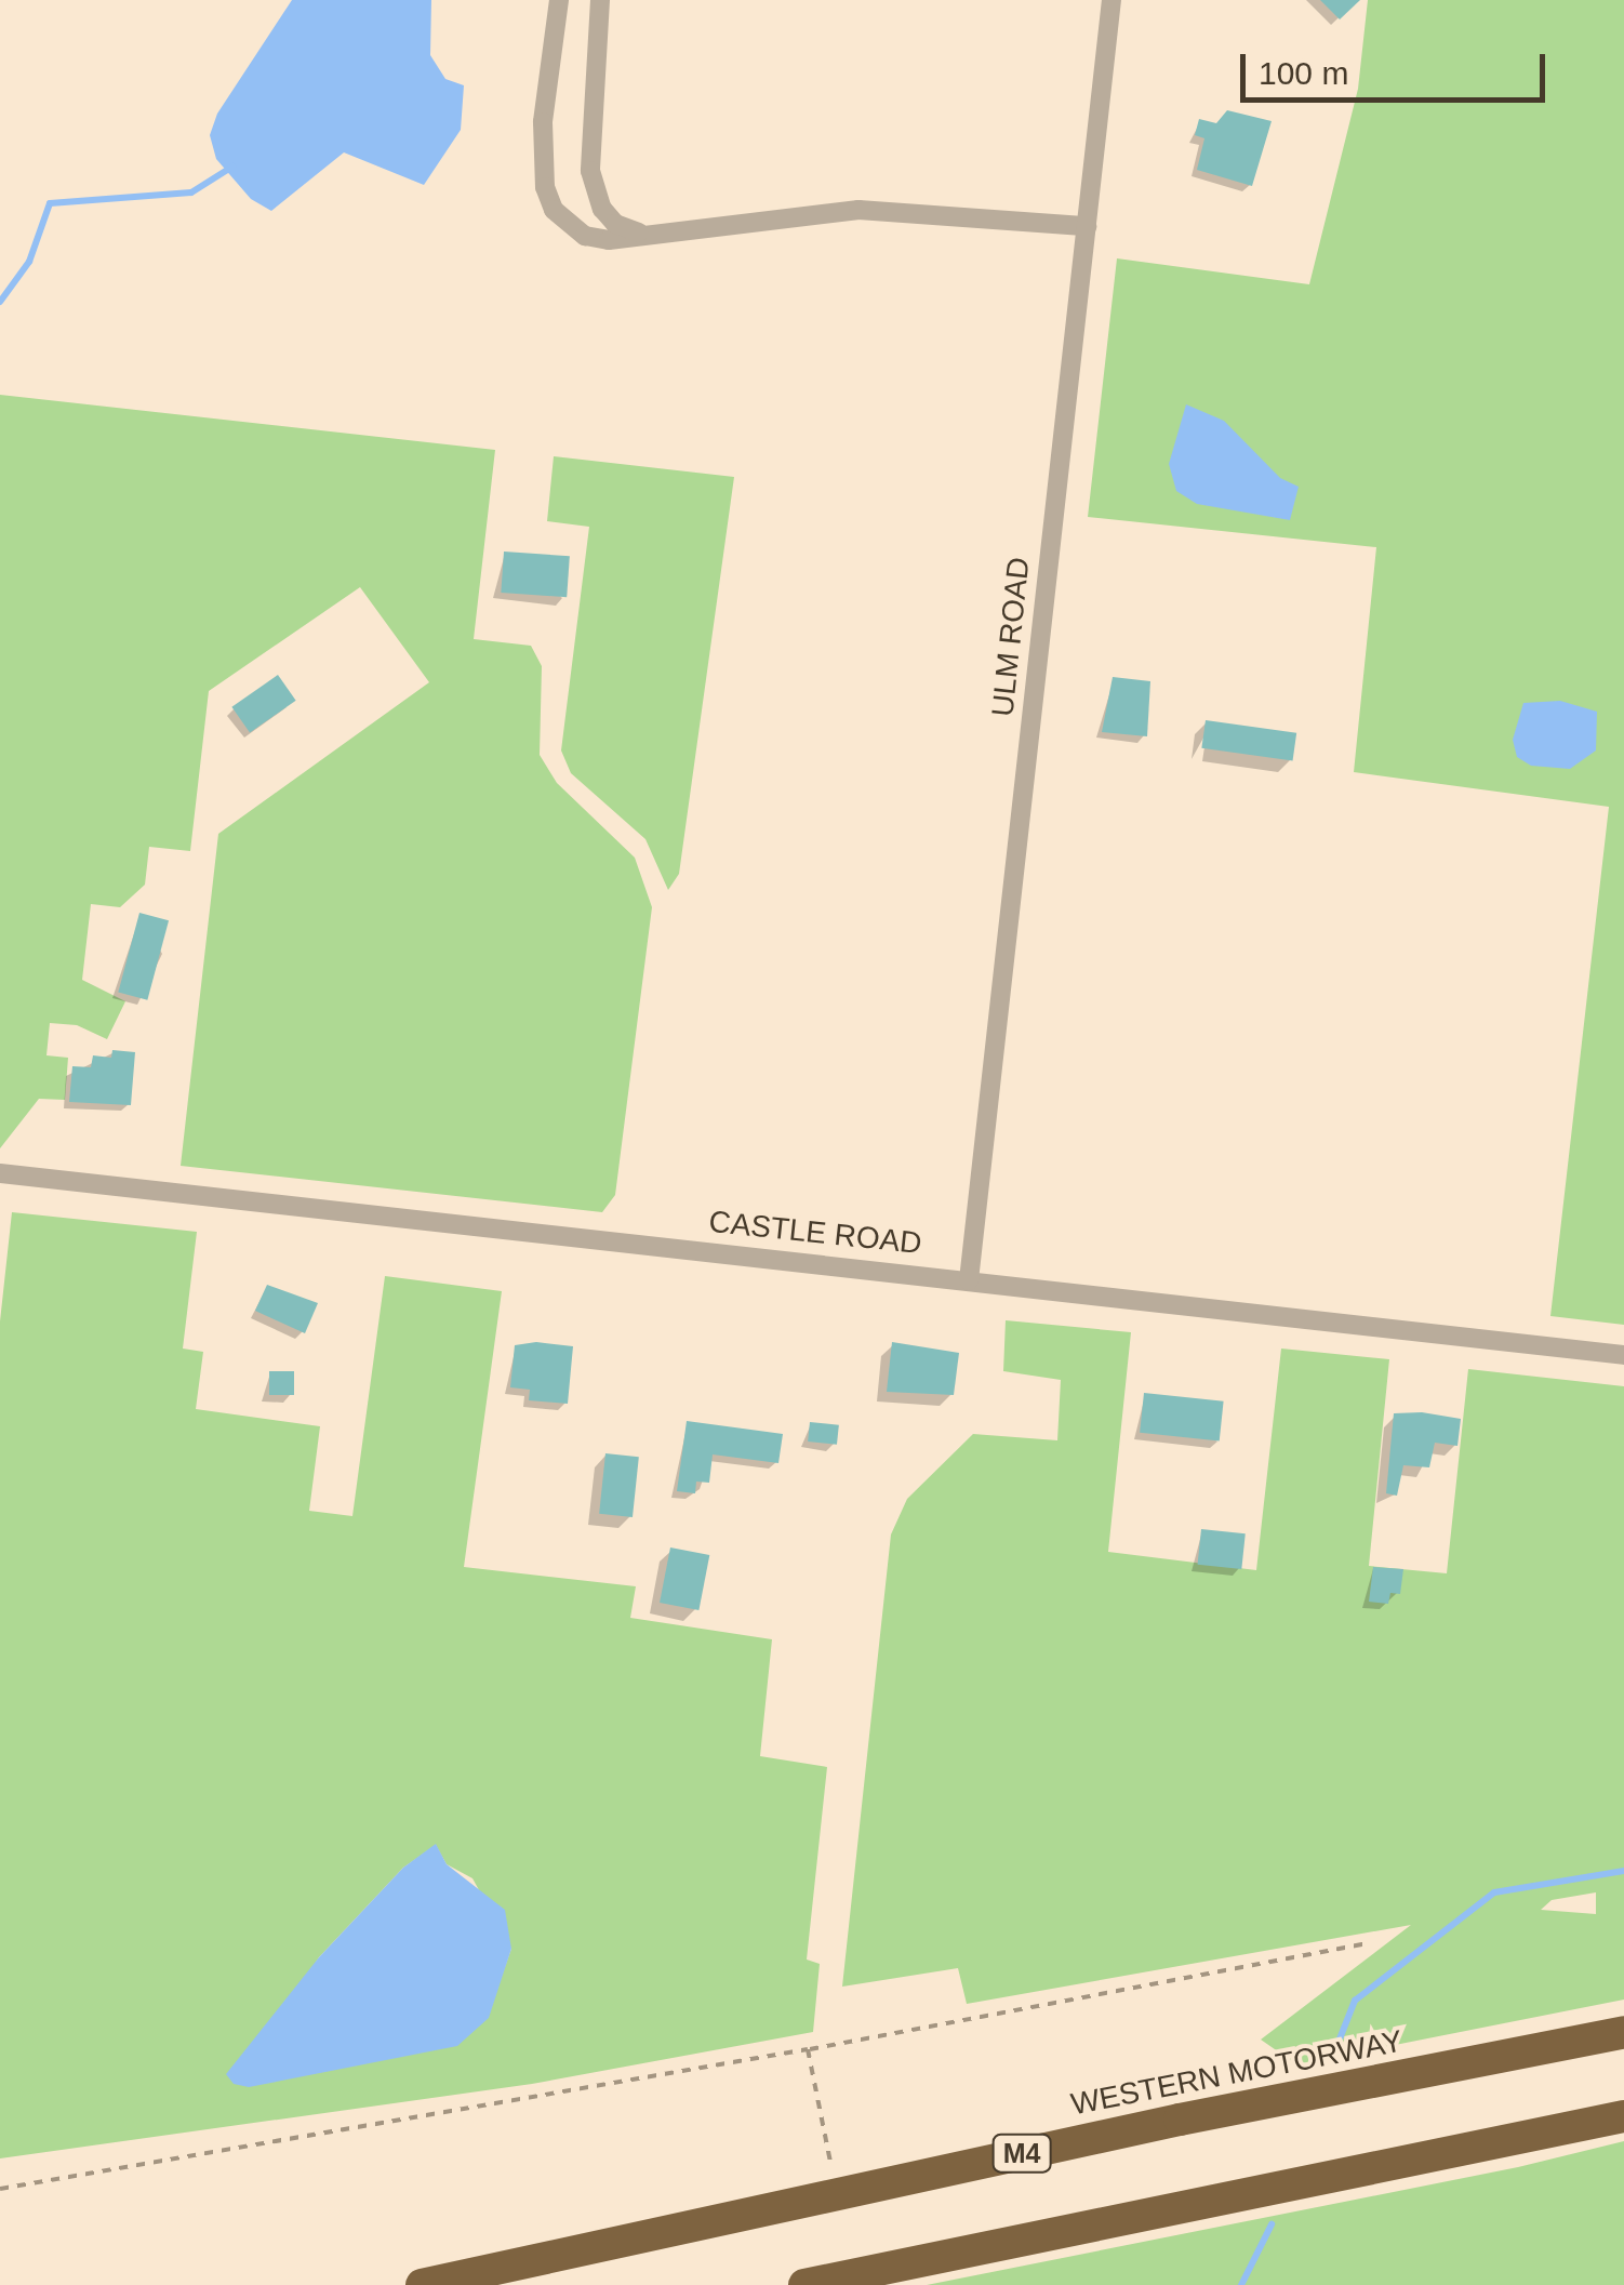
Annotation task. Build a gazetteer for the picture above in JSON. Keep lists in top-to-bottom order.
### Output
{
  "streets": {
    "highway": ["WESTERN MOTORWAY", "M4"],
    "street": ["ULM ROAD", "CASTLE ROAD"]
  },
  "crossings": [
    ["ULM ROAD", "CASTLE ROAD"]
  ],
  "scale_bar": "100 m"
}
